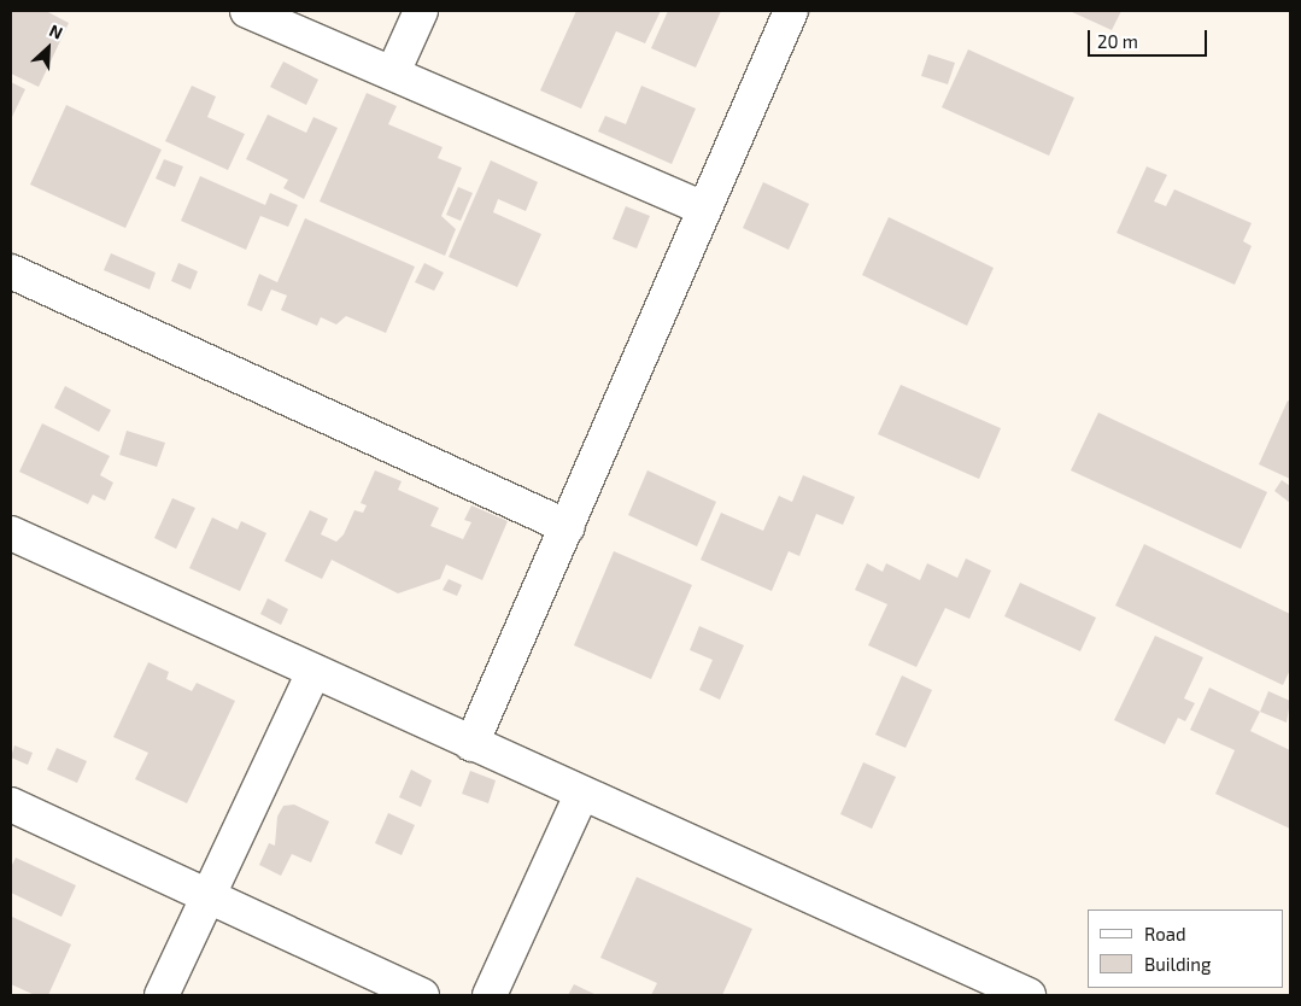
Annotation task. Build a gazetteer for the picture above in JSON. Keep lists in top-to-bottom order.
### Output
{
  "legend": ["Road", "Building"],
  "scale_bar": "20 m",
  "north": "top right"
}
